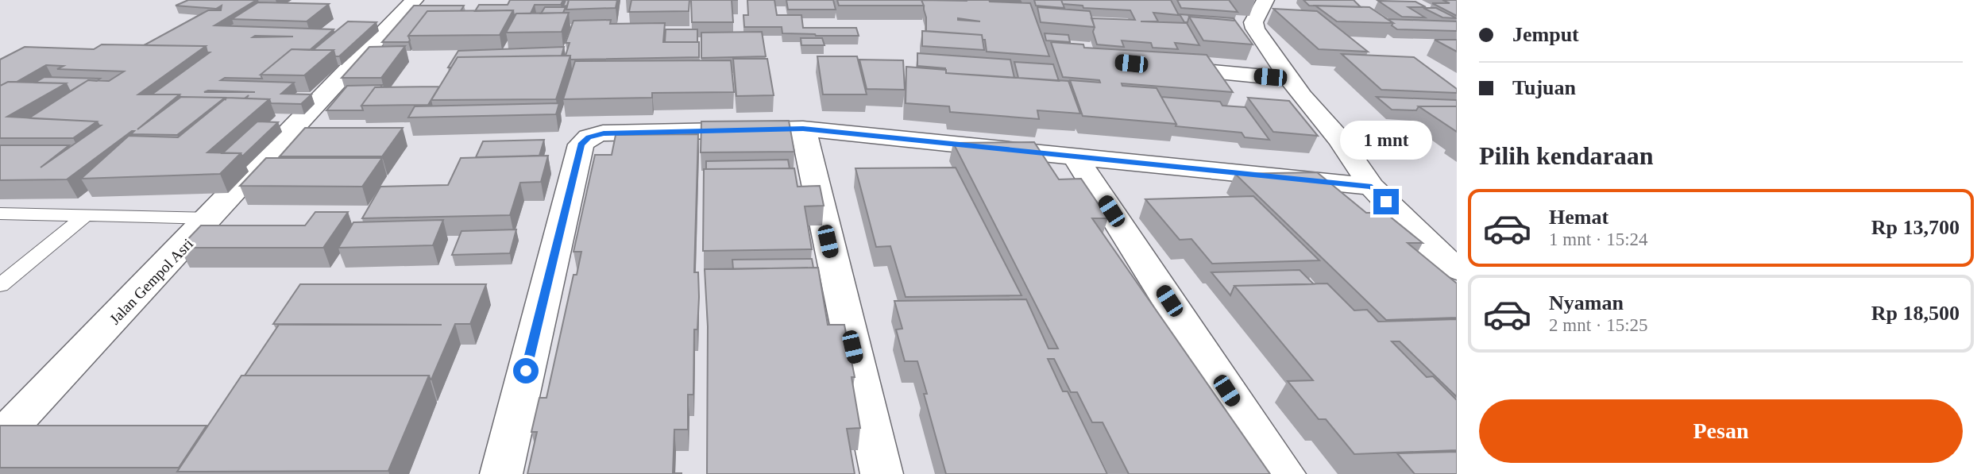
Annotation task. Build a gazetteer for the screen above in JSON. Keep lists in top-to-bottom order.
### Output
{
  "streets": {
    "street": ["Jalan Gempol Asri"]
  },
  "page": {
    "banner": ["Jemput", "Tujuan"],
    "bubble": "1 mnt",
    "heading": "Pilih kendaraan",
    "list": [
      {
        "name": "Hemat",
        "note": "1 mnt · 15:24",
        "value": "Rp 13,700"
      },
      {
        "name": "Nyaman",
        "note": "2 mnt · 15:25",
        "value": "Rp 18,500"
      }
    ],
    "buttons": "Pesan"
  }
}
